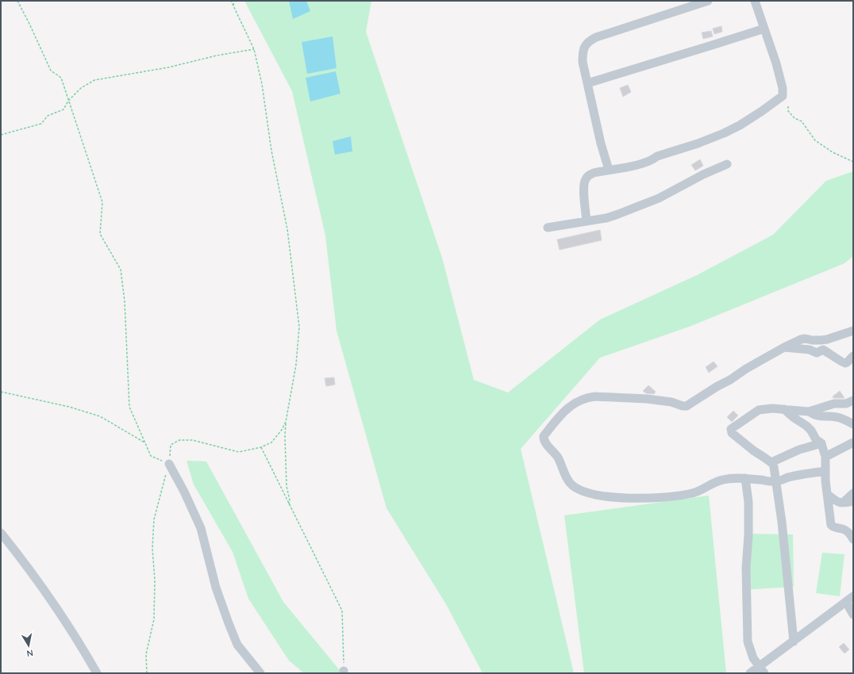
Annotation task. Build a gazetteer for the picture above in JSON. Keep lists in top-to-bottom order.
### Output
{
  "north": "bottom"
}
